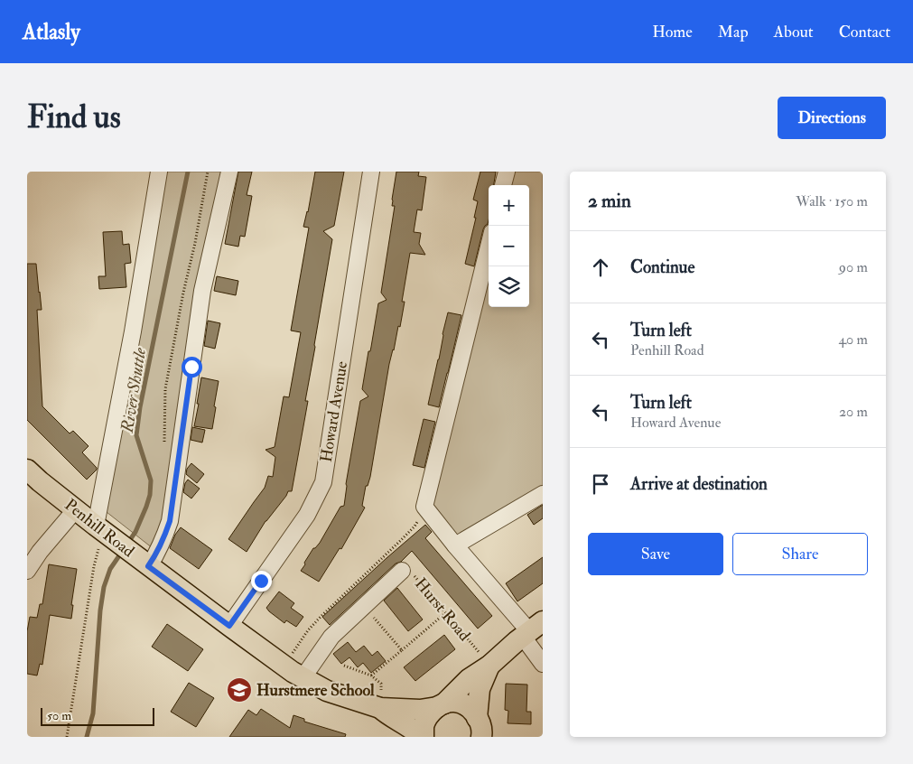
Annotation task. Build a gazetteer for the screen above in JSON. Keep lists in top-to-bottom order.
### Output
{
  "streets": {
    "main road": ["Penhill Road"],
    "street": ["Howard Avenue"],
    "path": ["Hurst Road"]
  },
  "crossings": [
    ["Howard Avenue", "Penhill Road"]
  ],
  "water": ["River Shuttle"],
  "places": {
    "school or university": ["Hurstmere School"]
  },
  "scale_bar": "50 m",
  "page": {
    "header": "Atlasly",
    "nav": [
      "Home",
      "Map",
      "About",
      "Contact"
    ],
    "buttons": [
      "Directions",
      ["Save", "Share"]
    ],
    "title": "Find us",
    "heading": ["2 min", "Walk · 150 m"],
    "map_buttons": ["+", "−"],
    "list": [
      ["Continue", "90 m"],
      ["Turn left", "Penhill Road", "40 m"],
      ["Turn left", "Howard Avenue", "20 m"],
      "Arrive at destination"
    ],
    "scale": "50 m"
  }
}
